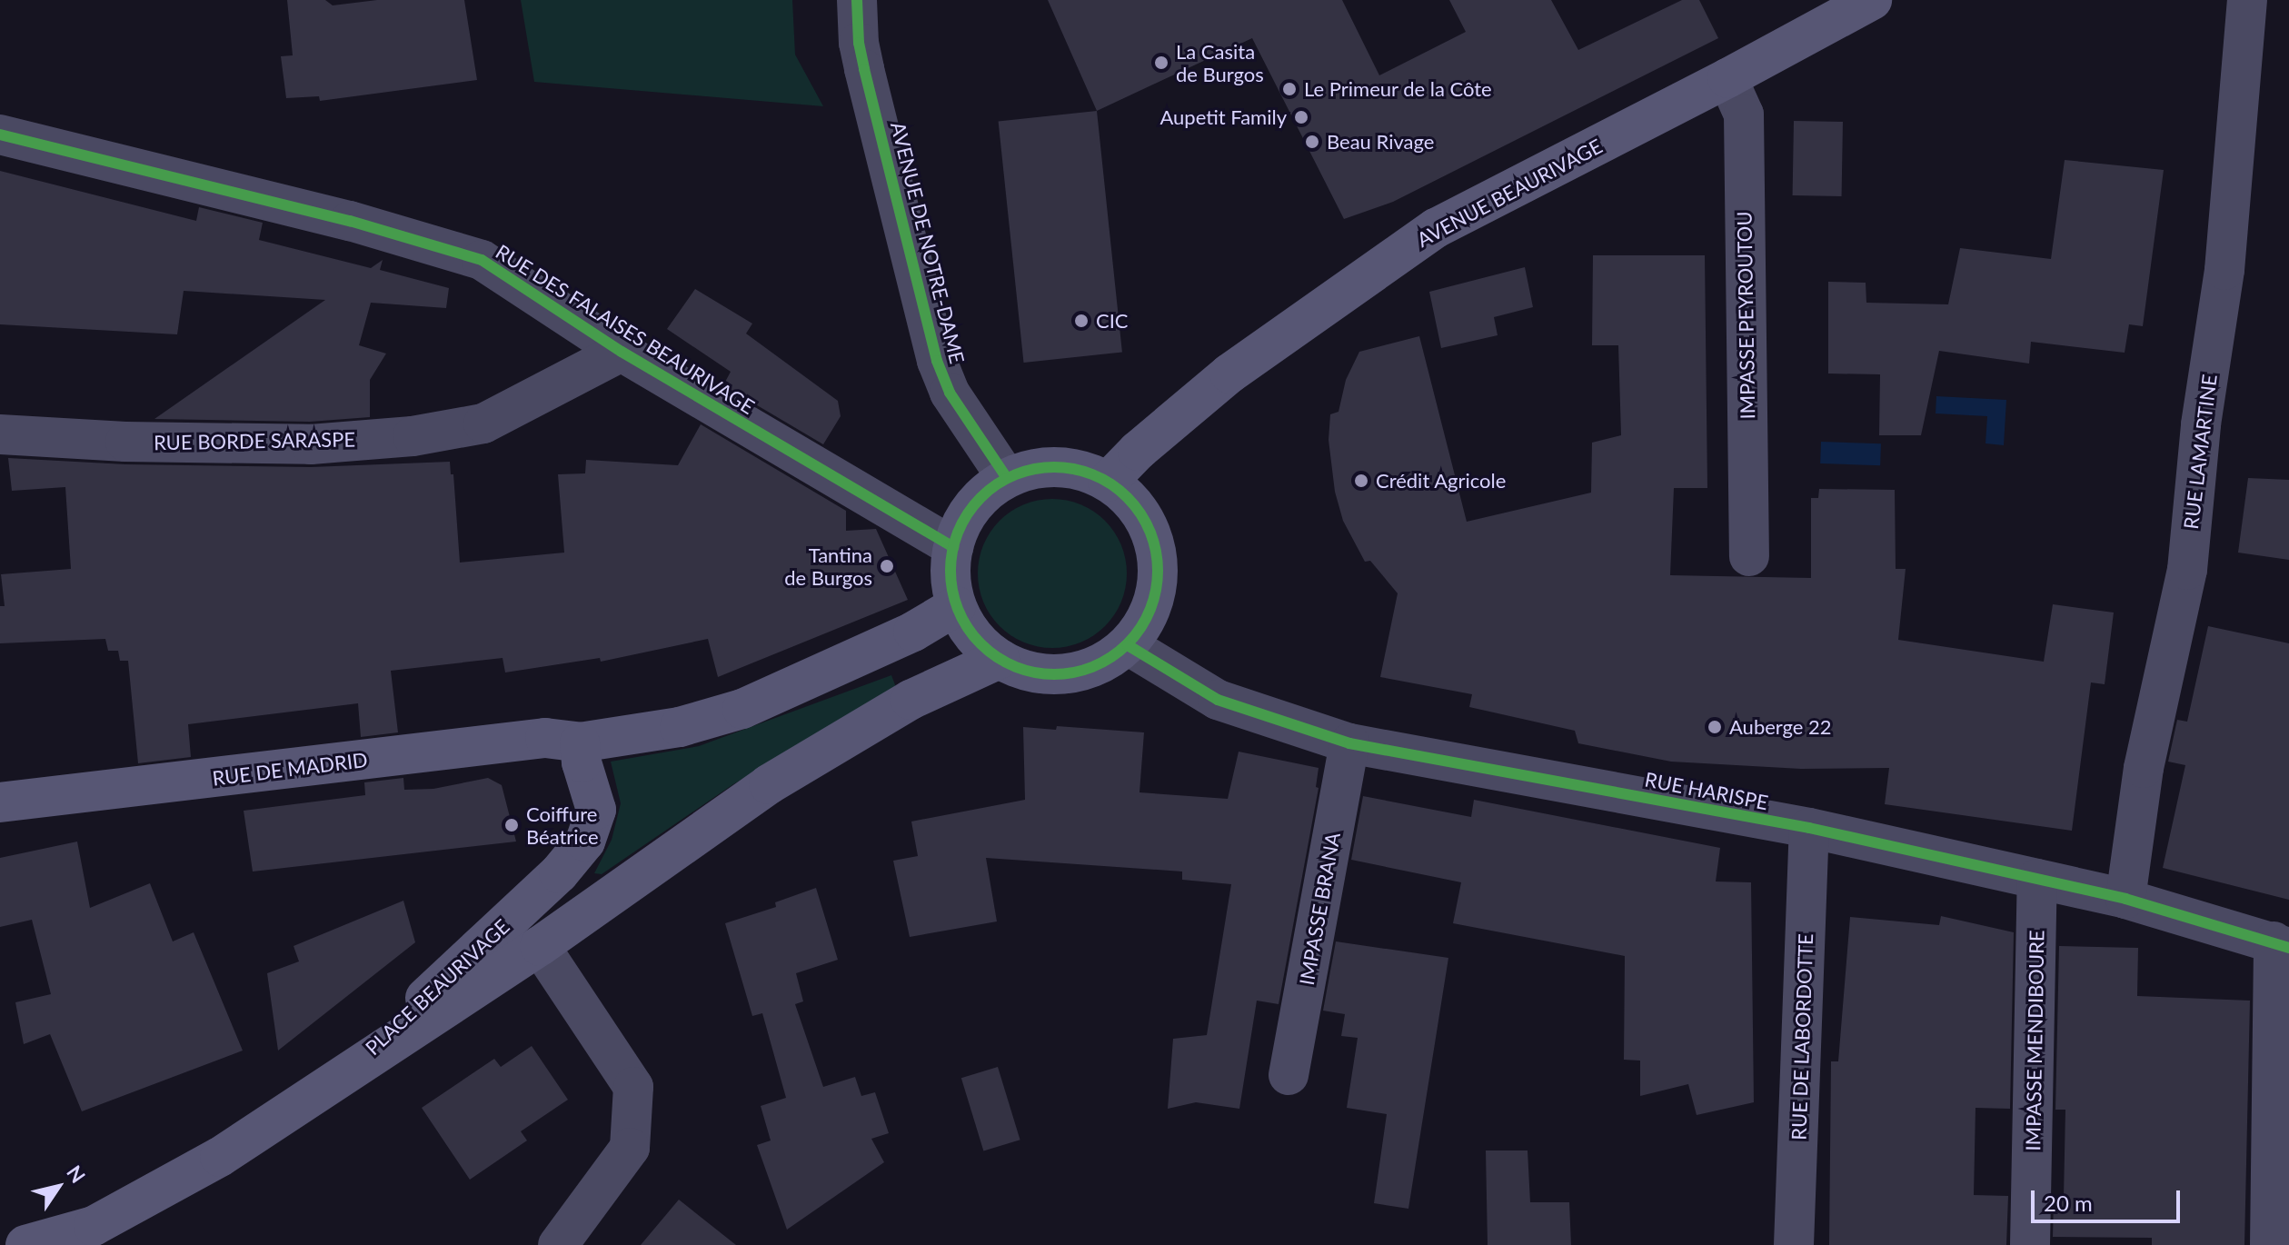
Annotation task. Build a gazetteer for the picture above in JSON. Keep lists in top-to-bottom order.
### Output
{
  "streets": {
    "main road": ["AVENUE BEAURIVAGE", "RUE DE MADRID", "PLACE BEAURIVAGE"],
    "street": [
      "AVENUE DE NOTRE-DAME",
      "IMPASSE PEYROUTOU",
      "RUE DES FALAISES BEAURIVAGE",
      "RUE BORDE SARASPE",
      "RUE LAMARTINE",
      "RUE HARISPE",
      "IMPASSE BRANA",
      "RUE DE LABORDOTTE",
      "IMPASSE MENDIBOURE"
    ]
  },
  "crossings": [
    ["AVENUE BEAURIVAGE", "AVENUE DE NOTRE-DAME"],
    ["AVENUE BEAURIVAGE", "IMPASSE PEYROUTOU"],
    ["AVENUE BEAURIVAGE", "RUE DES FALAISES BEAURIVAGE"],
    ["AVENUE BEAURIVAGE", "RUE HARISPE"],
    ["AVENUE BEAURIVAGE", "PLACE BEAURIVAGE"],
    ["AVENUE DE NOTRE-DAME", "RUE DES FALAISES BEAURIVAGE"],
    ["AVENUE DE NOTRE-DAME", "RUE HARISPE"],
    ["AVENUE DE NOTRE-DAME", "PLACE BEAURIVAGE"],
    ["RUE DES FALAISES BEAURIVAGE", "RUE BORDE SARASPE"],
    ["RUE DES FALAISES BEAURIVAGE", "RUE HARISPE"],
    ["RUE DES FALAISES BEAURIVAGE", "PLACE BEAURIVAGE"],
    ["RUE LAMARTINE", "RUE HARISPE"],
    ["RUE DE MADRID", "PLACE BEAURIVAGE"],
    ["RUE HARISPE", "IMPASSE BRANA"],
    ["RUE HARISPE", "PLACE BEAURIVAGE"],
    ["RUE HARISPE", "RUE DE LABORDOTTE"],
    ["RUE HARISPE", "IMPASSE MENDIBOURE"]
  ],
  "places": [
    "La Casita de Burgos",
    "Le Primeur de la Côte",
    "Aupetit Family",
    "Beau Rivage",
    "CIC",
    "Crédit Agricole",
    "Tantina de Burgos",
    "Auberge 22",
    "Coiffure Béatrice"
  ],
  "scale_bar": "20 m",
  "north": "top right"
}
